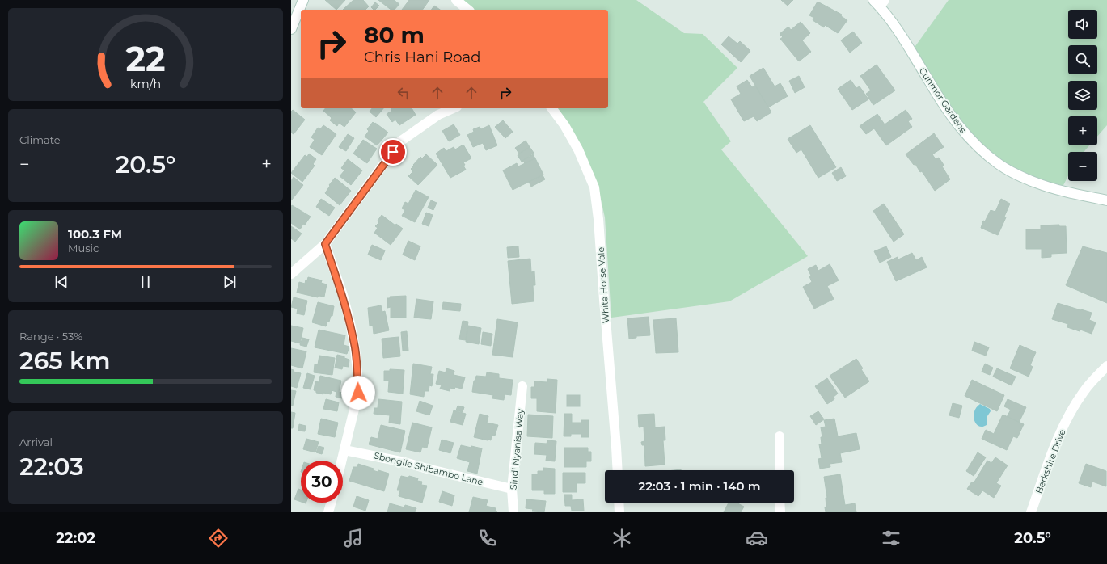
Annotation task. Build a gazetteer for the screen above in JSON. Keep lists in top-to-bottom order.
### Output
{
  "streets": {
    "street": [
      "Cunmor Gardens",
      "White Horse Vale",
      "Sindi Nyanisa Way",
      "Berkshire Drive",
      "Sbongile Shibambo Lane"
    ]
  },
  "crossings": [
    ["Sindi Nyanisa Way", "Sbongile Shibambo Lane"]
  ],
  "page": {
    "map_buttons": ["+", "−"],
    "turn": ["80 m", "Chris Hani Road"],
    "tile": [
      "Climate",
      ["Range · 53%", "265 km"],
      ["Arrival", "22:03"]
    ],
    "heat": ["−", "20.5°", "+"],
    "song": ["100.3 FM", "Music"],
    "limit": "30",
    "trip": "22:03 · 1 min · 140 m",
    "tabs": ["22:02", "20.5°"],
    "gauge": ["22", "km/h"]
  }
}
